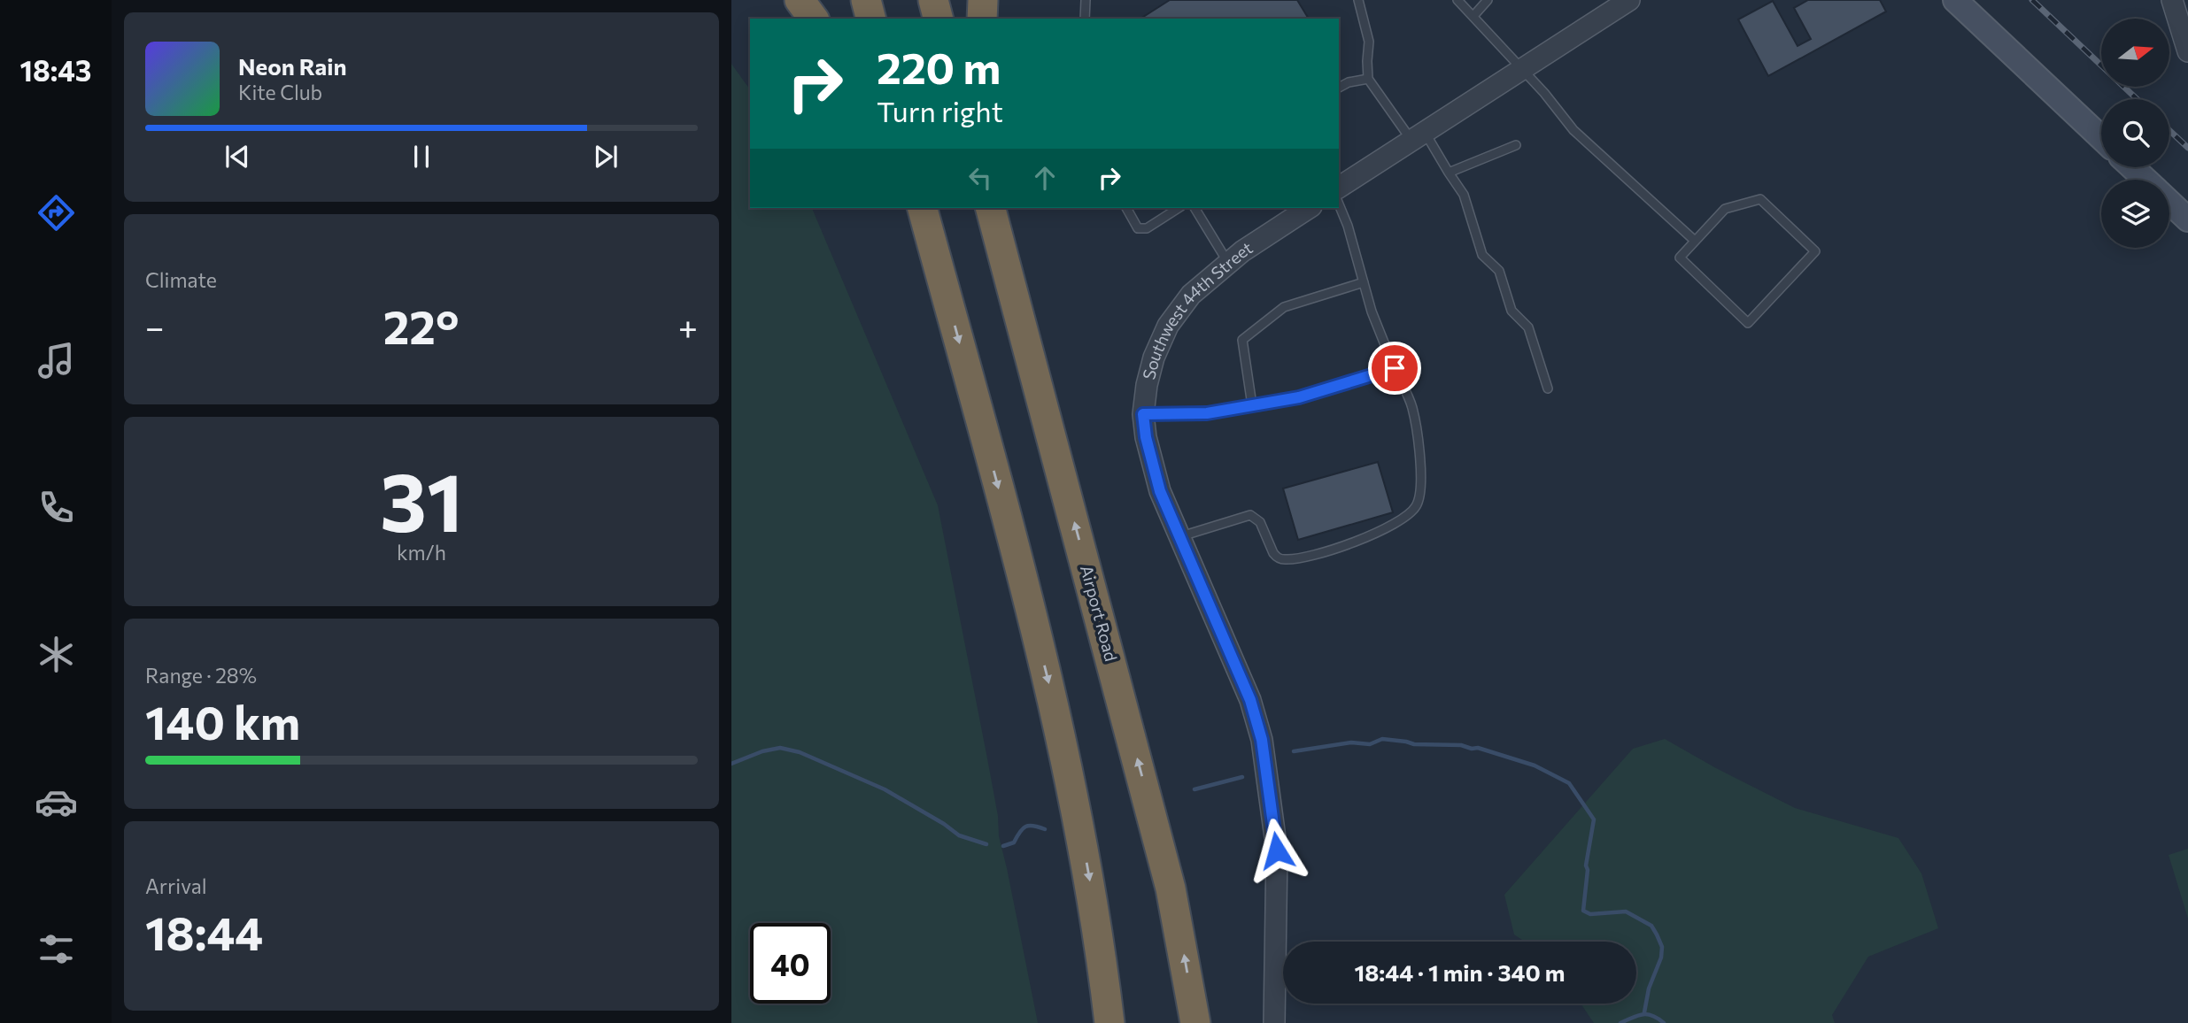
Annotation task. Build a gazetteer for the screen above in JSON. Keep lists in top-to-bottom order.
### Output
{
  "streets": {
    "highway": ["Airport Road"],
    "street": ["Southwest 44th Street"]
  },
  "north": "right",
  "page": {
    "tabs": "18:43",
    "turn": ["220 m", "Turn right"],
    "song": ["Neon Rain", "Kite Club"],
    "tile": [
      "Climate",
      ["31", "km/h"],
      ["Range · 28%", "140 km"],
      ["Arrival", "18:44"]
    ],
    "heat": ["−", "22°", "+"],
    "limit": "40",
    "trip": "18:44 · 1 min · 340 m"
  }
}
